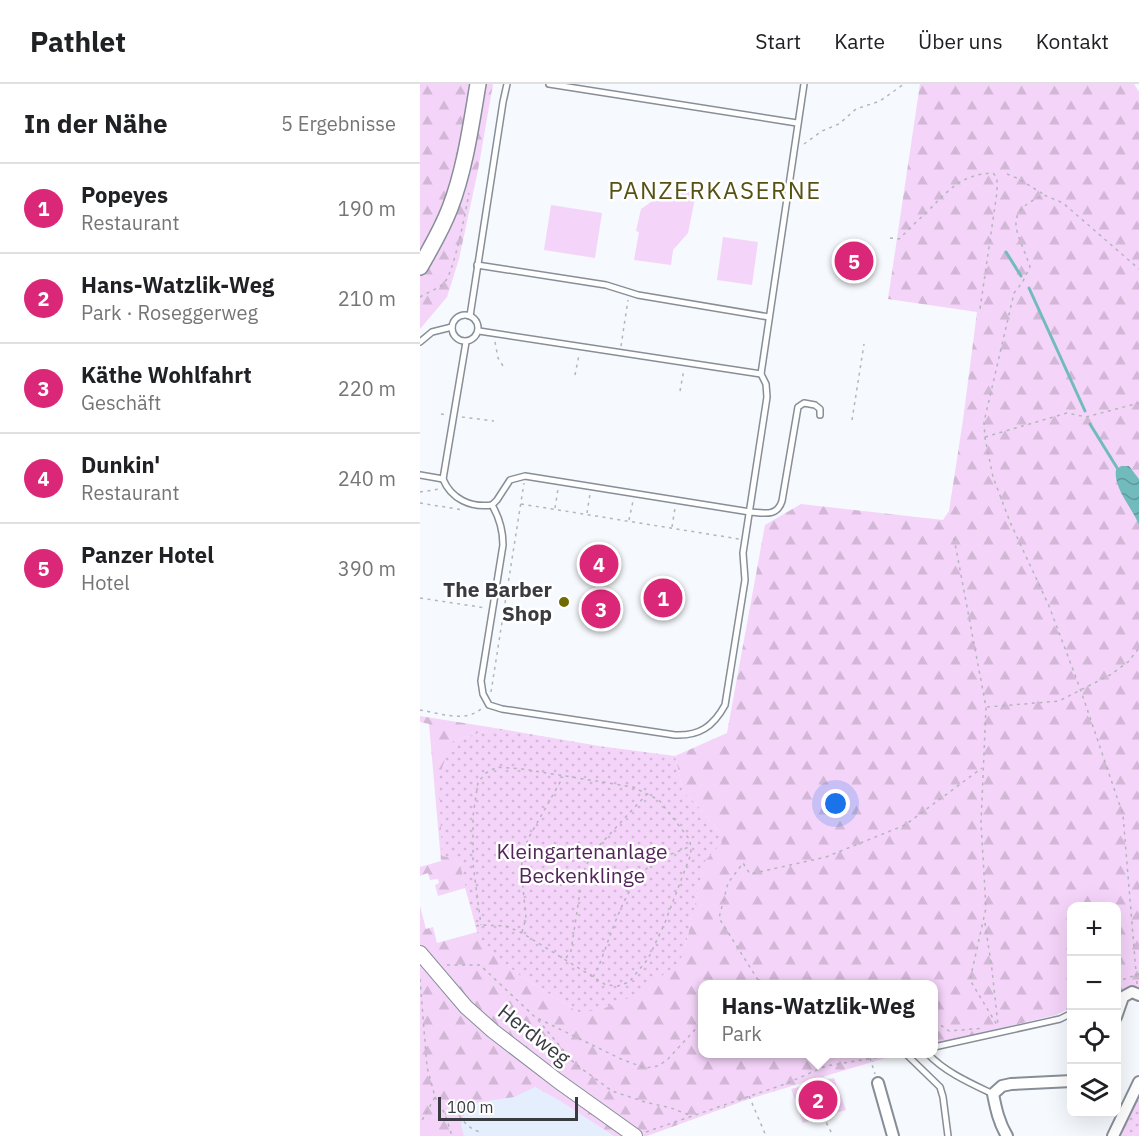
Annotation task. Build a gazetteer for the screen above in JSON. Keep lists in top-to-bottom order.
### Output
{
  "streets": {
    "street": ["Herdweg"]
  },
  "districts": ["PANZERKASERNE"],
  "parks": ["Kleingartenanlage Beckenklinge"],
  "places": ["The Barber Shop"],
  "scale_bar": "100 m",
  "page": {
    "header": "Pathlet",
    "nav": [
      "Start",
      "Karte",
      "Über uns",
      "Kontakt"
    ],
    "heading": ["In der Nähe", "5 Ergebnisse"],
    "list": [
      {
        "mark": "1",
        "name": "Popeyes",
        "note": "Restaurant",
        "value": "190 m"
      },
      {
        "mark": "2",
        "name": "Hans-Watzlik-Weg",
        "note": "Park · Roseggerweg",
        "value": "210 m"
      },
      {
        "mark": "3",
        "name": "Käthe Wohlfahrt",
        "note": "Geschäft",
        "value": "220 m"
      },
      {
        "mark": "4",
        "name": "Dunkin'",
        "note": "Restaurant",
        "value": "240 m"
      },
      {
        "mark": "5",
        "name": "Panzer Hotel",
        "note": "Hotel",
        "value": "390 m"
      }
    ],
    "pins": [
      "5",
      "4",
      "1",
      "3",
      "2"
    ],
    "map_buttons": ["+", "−"],
    "popup": ["Hans-Watzlik-Weg", "Park"],
    "scale": "100 m"
  }
}
